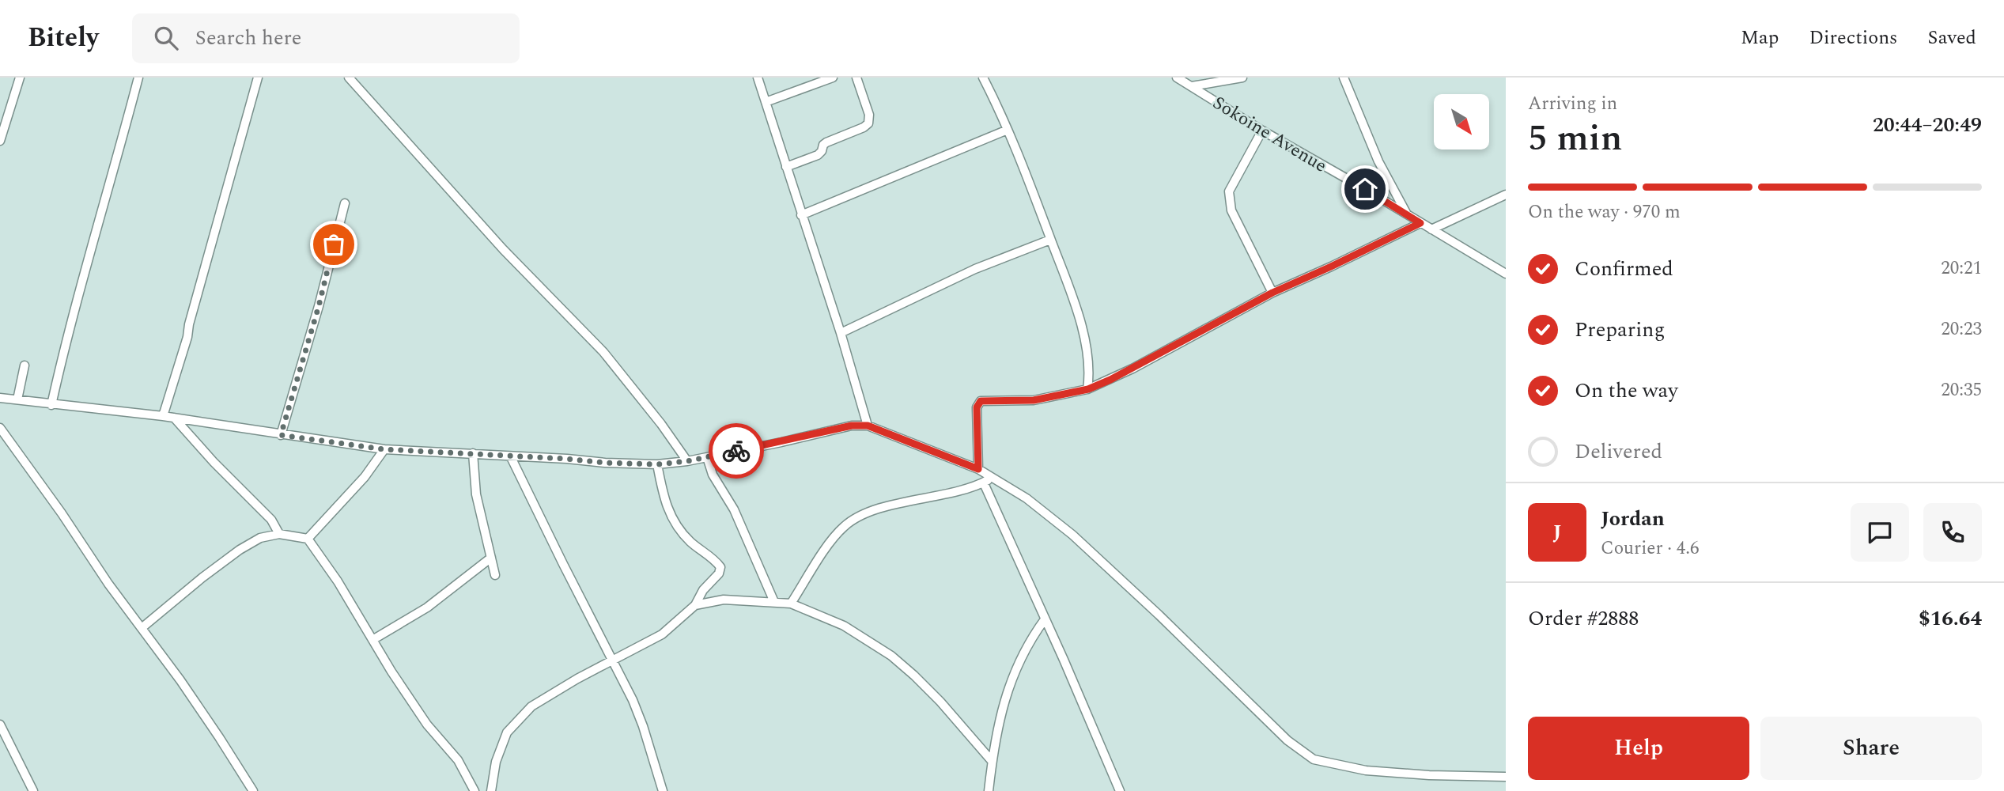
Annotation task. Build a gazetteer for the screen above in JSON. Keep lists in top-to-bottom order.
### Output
{
  "streets": {
    "street": ["Sokoine Avenue"]
  },
  "north": "bottom right",
  "page": {
    "header": "Bitely",
    "search": "Search here",
    "nav": ["Map", "Directions", "Saved"],
    "heading": ["5 min", "Arriving in", "20:44–20:49"],
    "panel": [
      "Jordan",
      "Courier · 4.6",
      "Order #2888",
      "$16.64"
    ],
    "bar": "On the way · 970 m",
    "list": [
      ["Confirmed", "20:21"],
      ["Preparing", "20:23"],
      ["On the way", "20:35"],
      "Delivered"
    ],
    "round": "J",
    "buttons": ["Help", "Share"]
  }
}
